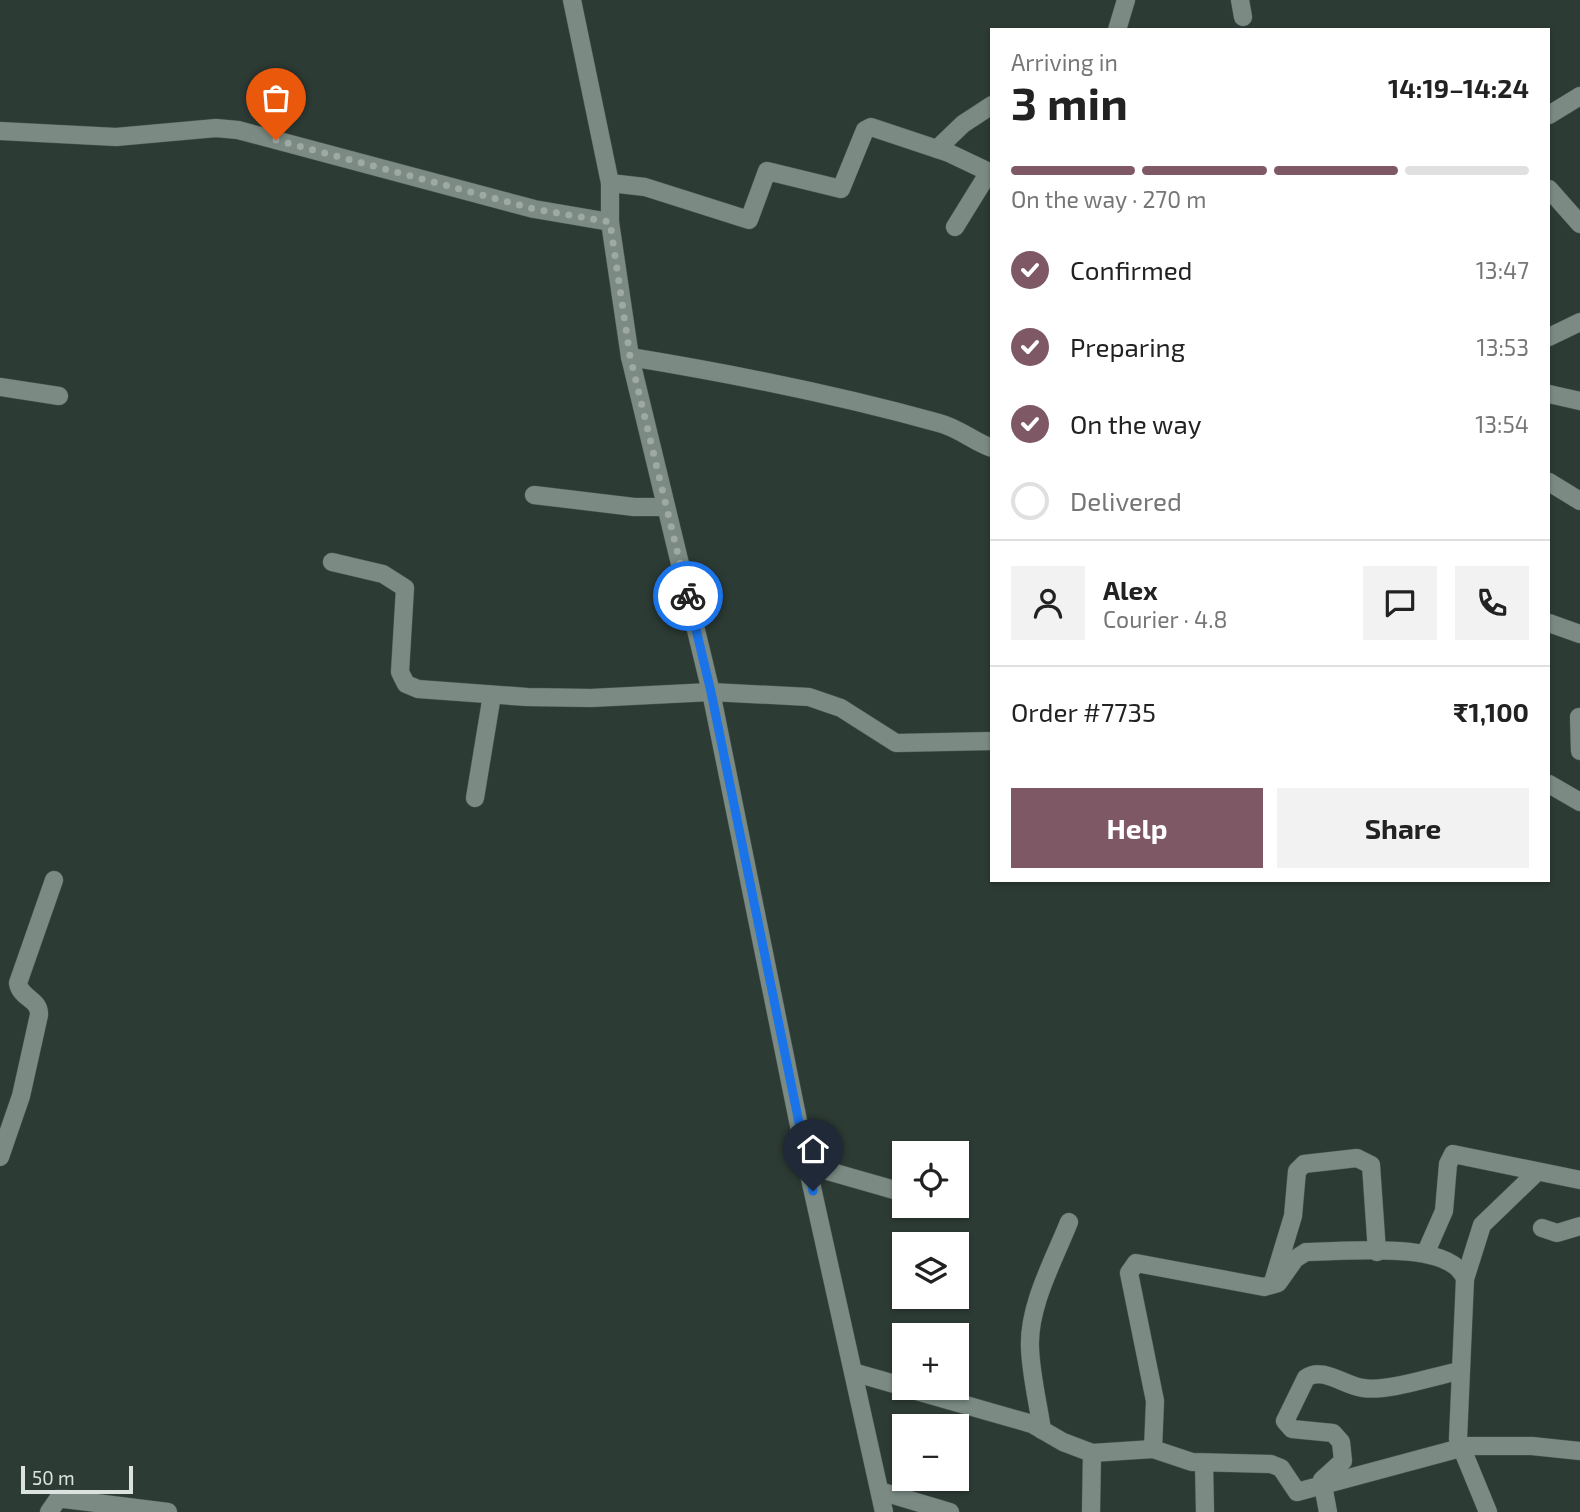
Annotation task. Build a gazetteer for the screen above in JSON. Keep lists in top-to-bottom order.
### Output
{
  "scale_bar": "50 m",
  "page": {
    "heading": ["3 min", "Arriving in", "14:19–14:24"],
    "panel": [
      "Alex",
      "Courier · 4.8",
      "Order #7735",
      "₹1,100"
    ],
    "bar": "On the way · 270 m",
    "list": [
      ["Confirmed", "13:47"],
      ["Preparing", "13:53"],
      ["On the way", "13:54"],
      "Delivered"
    ],
    "buttons": ["Help", "Share"],
    "map_buttons": ["+", "−"],
    "scale": "50 m"
  }
}
